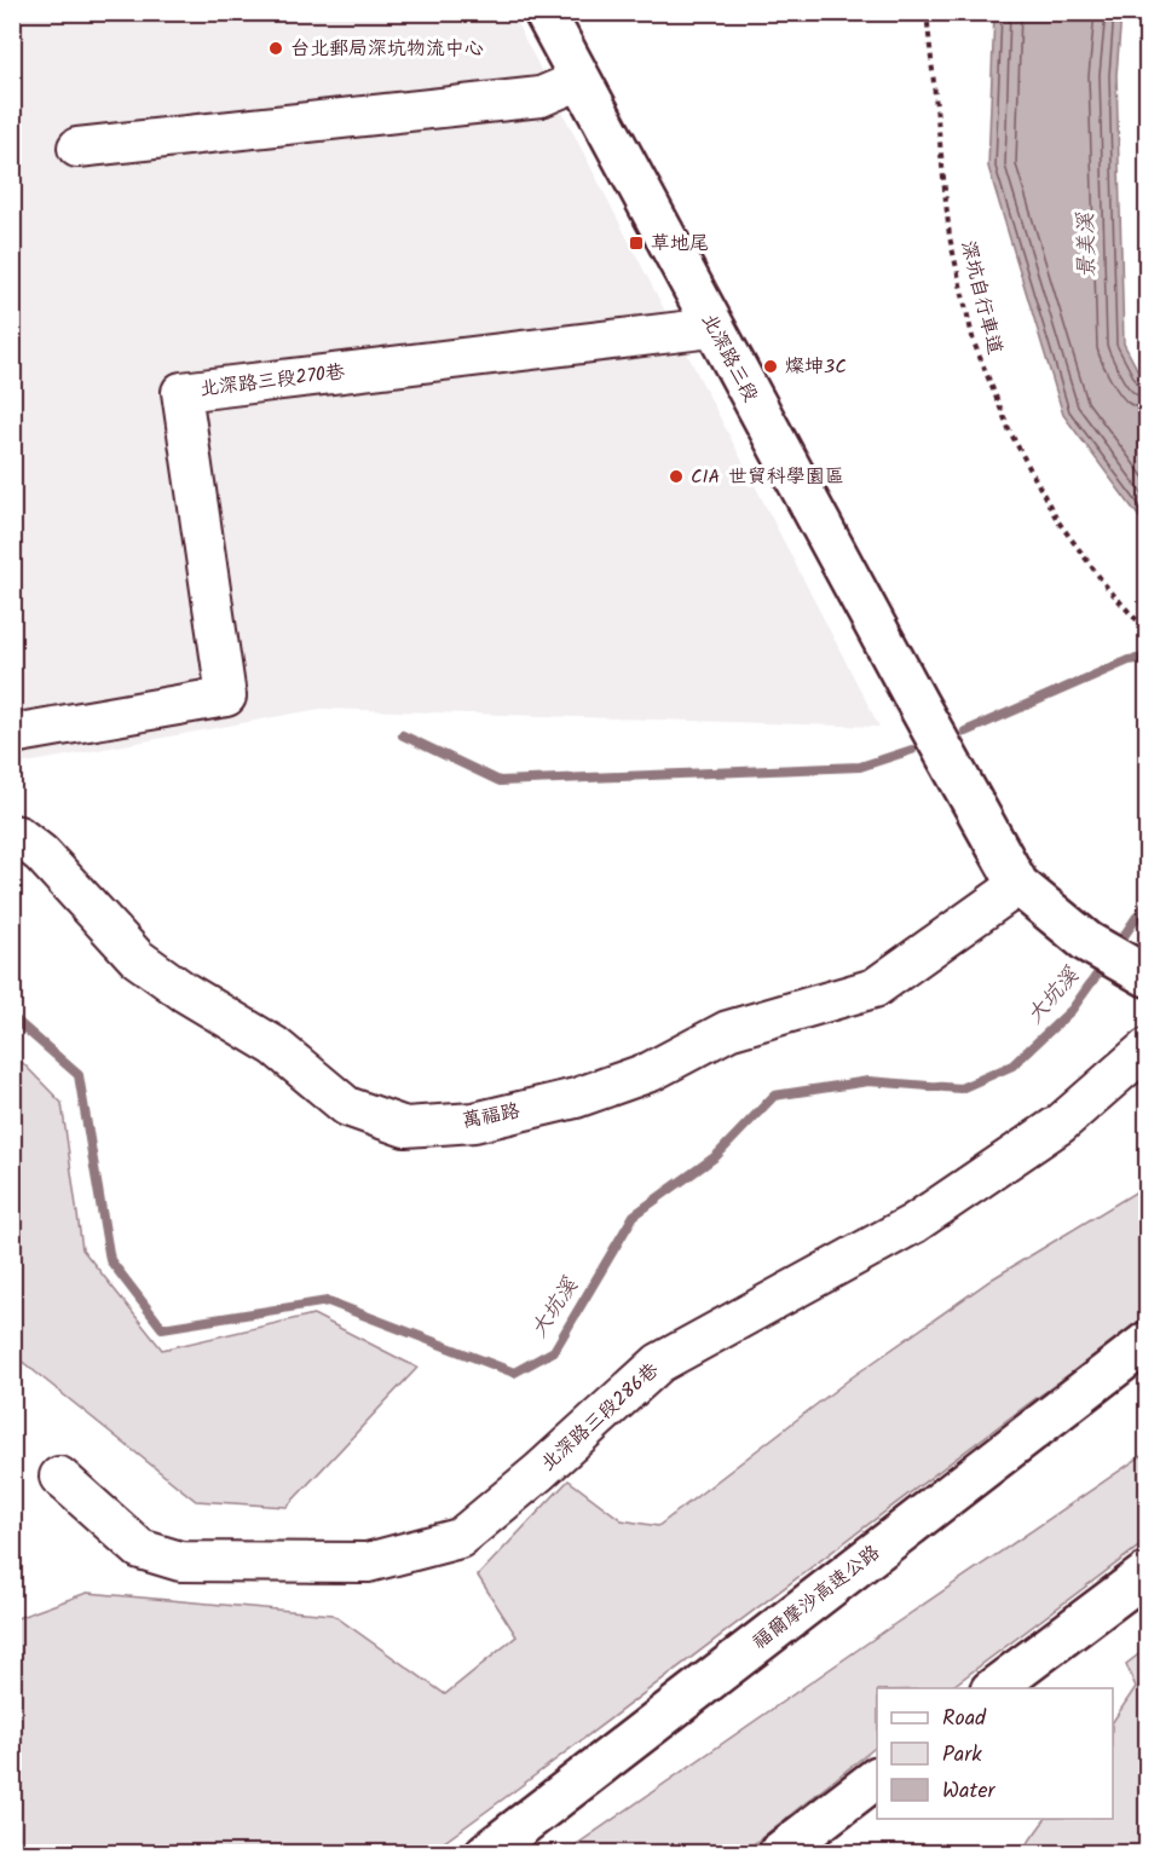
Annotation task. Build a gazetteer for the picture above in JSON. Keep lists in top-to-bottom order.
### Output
{
  "streets": {
    "main road": ["北深路三段", "福爾摩沙高速公路"],
    "street": ["北深路三段270巷", "萬福路", "北深路三段286巷"],
    "path": ["深坑自行車道"]
  },
  "crossings": [
    ["北深路三段", "北深路三段270巷"],
    ["北深路三段", "萬福路"]
  ],
  "water": ["景美溪", "大坑溪"],
  "places": {
    "other": ["台北郵局深坑物流中心", "燦坤3C", "CIA 世貿科學園區"],
    "transit": ["草地尾"]
  },
  "legend": ["Road", "Park", "Water"]
}
